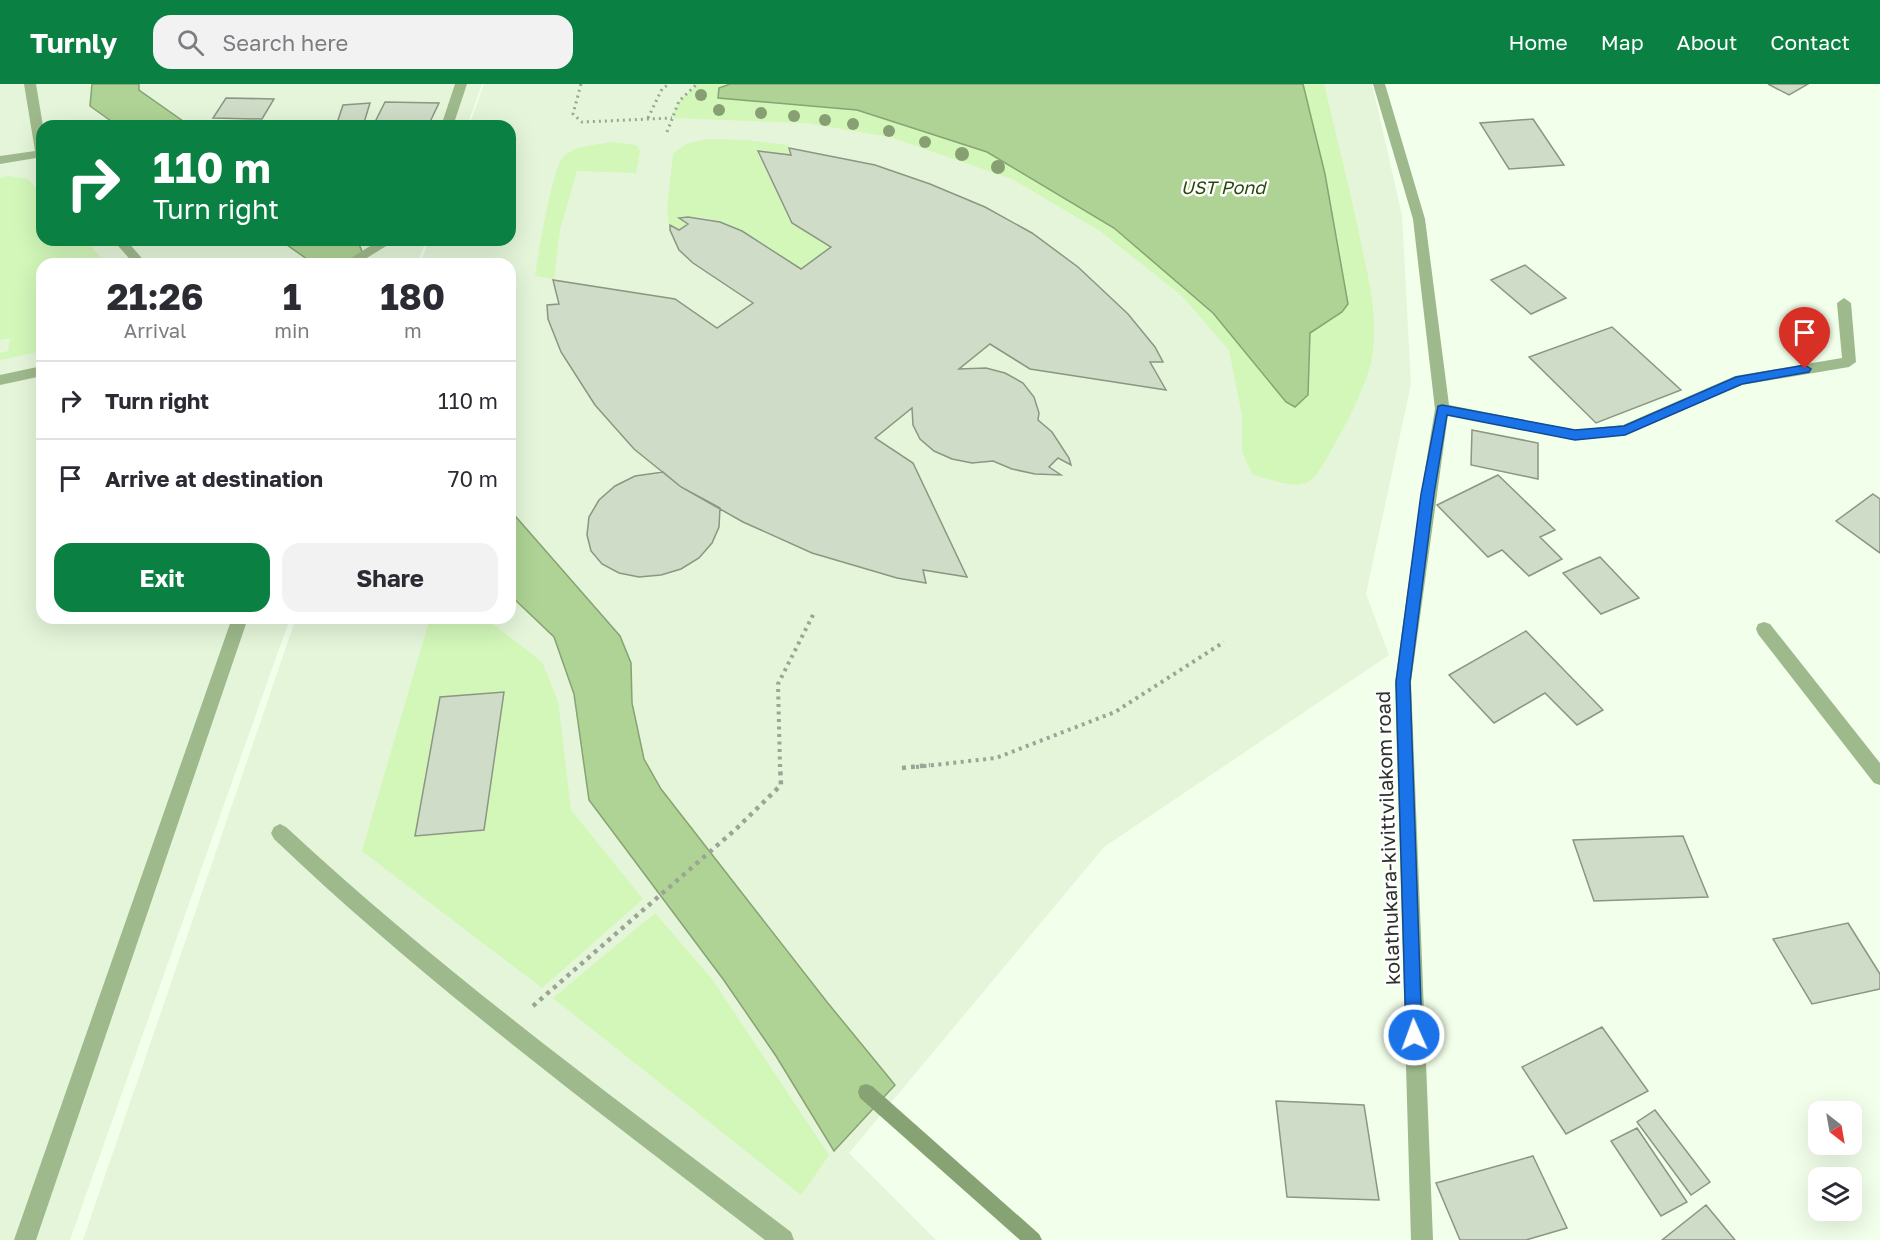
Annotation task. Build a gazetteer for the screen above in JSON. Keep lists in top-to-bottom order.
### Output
{
  "streets": {
    "street": ["kolathukara-kivittvilakom road"]
  },
  "water": ["UST Pond"],
  "north": "bottom right",
  "page": {
    "header": "Turnly",
    "search": "Search here",
    "nav": [
      "Home",
      "Map",
      "About",
      "Contact"
    ],
    "turn": ["110 m", "Turn right"],
    "eta": [
      "21:26",
      "Arrival",
      "1",
      "min",
      "180",
      "m"
    ],
    "list": [
      {
        "name": "Turn right",
        "value": "110 m"
      },
      {
        "name": "Arrive at destination",
        "value": "70 m"
      }
    ],
    "buttons": ["Exit", "Share"]
  }
}
